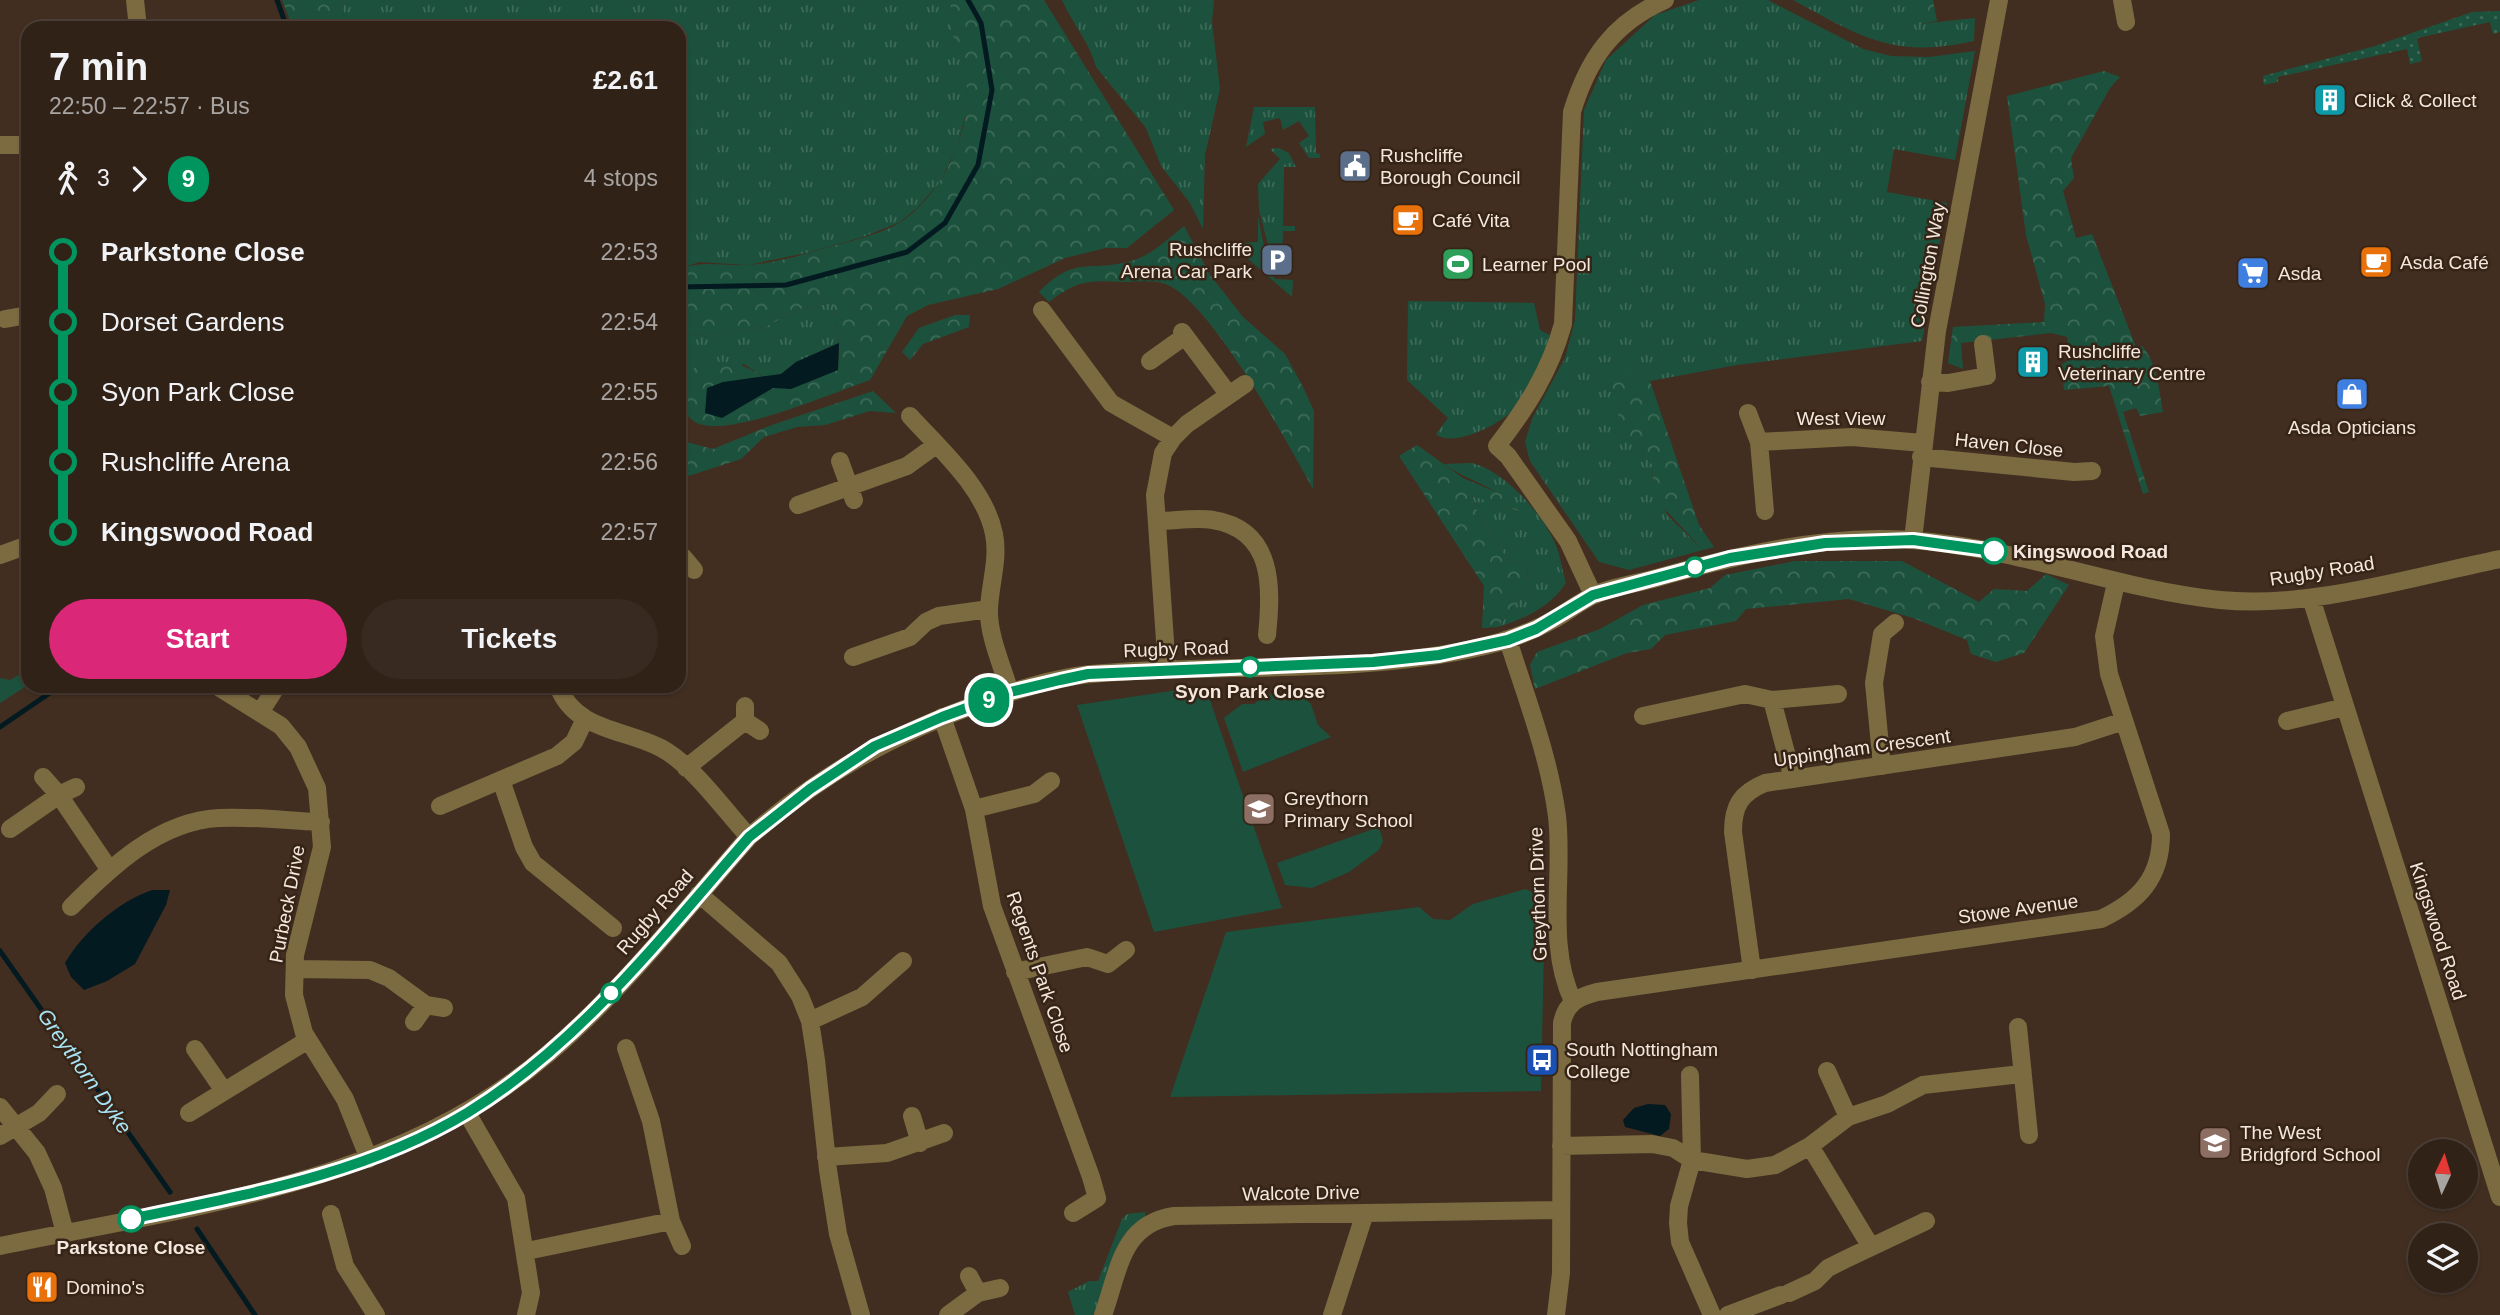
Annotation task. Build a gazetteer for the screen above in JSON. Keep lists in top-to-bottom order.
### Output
{
  "streets": {
    "street": [
      "Collington Way",
      "West View",
      "Haven Close",
      "Rugby Road",
      "Uppingham Crescent",
      "Greythorn Drive",
      "Purbeck Drive",
      "Stowe Avenue",
      "Kingswood Road",
      "Regents Park Close",
      "Walcote Drive"
    ]
  },
  "crossings": [
    ["Collington Way", "West View"],
    ["Collington Way", "Haven Close"],
    ["Collington Way", "Rugby Road"],
    ["West View", "Haven Close"],
    ["Rugby Road", "Greythorn Drive"],
    ["Rugby Road", "Purbeck Drive"],
    ["Rugby Road", "Stowe Avenue"],
    ["Rugby Road", "Kingswood Road"],
    ["Rugby Road", "Regents Park Close"],
    ["Uppingham Crescent", "Stowe Avenue"],
    ["Greythorn Drive", "Stowe Avenue"]
  ],
  "water": ["Greythorn Dyke"],
  "places": {
    "building": ["Click & Collect", "Rushcliffe Veterinary Centre"],
    "public building": ["Rushcliffe Borough Council"],
    "cafe": ["Café Vita", "Asda Café"],
    "parking": ["Rushcliffe Arena Car Park"],
    "sports": ["Learner Pool"],
    "supermarket": ["Asda"],
    "shop": ["Asda Opticians"],
    "other": ["Kingswood Road", "Syon Park Close", "Parkstone Close"],
    "school or university": ["Greythorn Primary School", "The West Bridgford School"],
    "bus stop": ["South Nottingham College"],
    "restaurant": ["Domino's"]
  },
  "lines": ["bus line 9"],
  "north": "top",
  "page": {
    "on_map": "9",
    "heading": ["7 min", "22:50 – 22:57 · Bus", "£2.61"],
    "legs": ["3", "9", "4 stops"],
    "list": [
      {
        "name": "Parkstone Close",
        "value": "22:53"
      },
      {
        "name": "Dorset Gardens",
        "value": "22:54"
      },
      {
        "name": "Syon Park Close",
        "value": "22:55"
      },
      {
        "name": "Rushcliffe Arena",
        "value": "22:56"
      },
      {
        "name": "Kingswood Road",
        "value": "22:57"
      }
    ],
    "buttons": ["Start", "Tickets"]
  }
}
